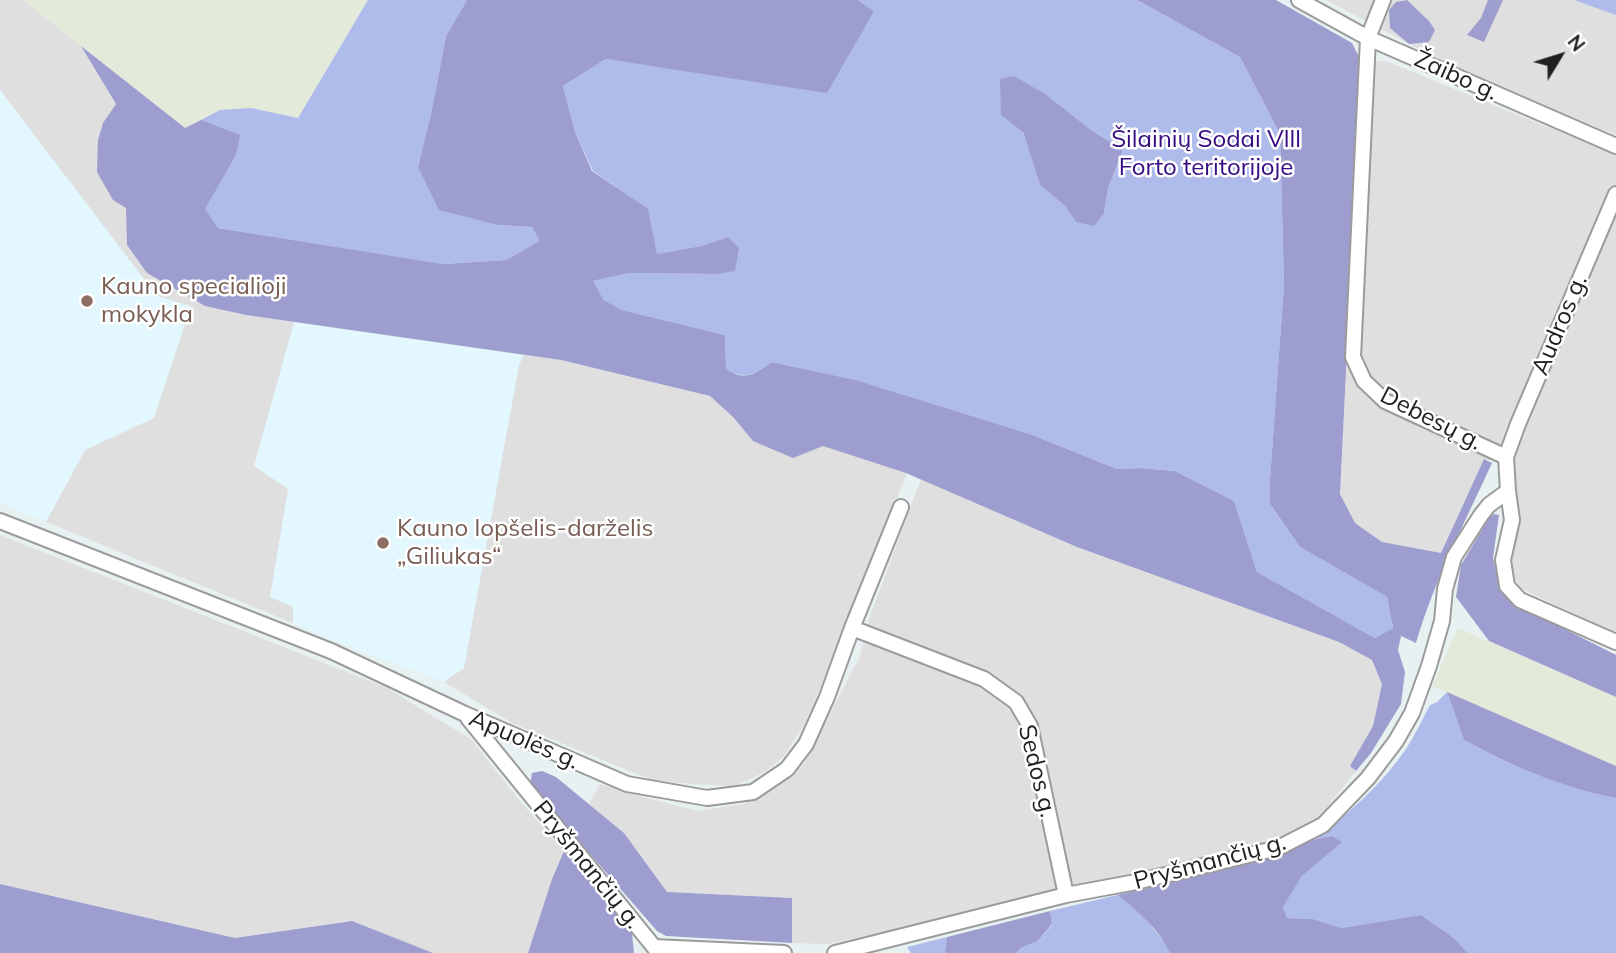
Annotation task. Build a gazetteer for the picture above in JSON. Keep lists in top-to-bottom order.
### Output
{
  "streets": {
    "street": [
      "Žaibo g.",
      "Audros g.",
      "Debesų g.",
      "Apuolės g.",
      "Sedos g.",
      "Pryšmančių g."
    ]
  },
  "crossings": [
    ["Žaibo g.", "Debesų g."],
    ["Audros g.", "Debesų g."],
    ["Debesų g.", "Pryšmančių g."],
    ["Apuolės g.", "Sedos g."],
    ["Apuolės g.", "Pryšmančių g."],
    ["Sedos g.", "Pryšmančių g."]
  ],
  "parks": ["Šilainių Sodai Vlll Forto teritorijoje"],
  "places": ["Kauno specialioji mokykla", "Kauno lopšelis-darželis „Giliukas“"],
  "north": "top right"
}
